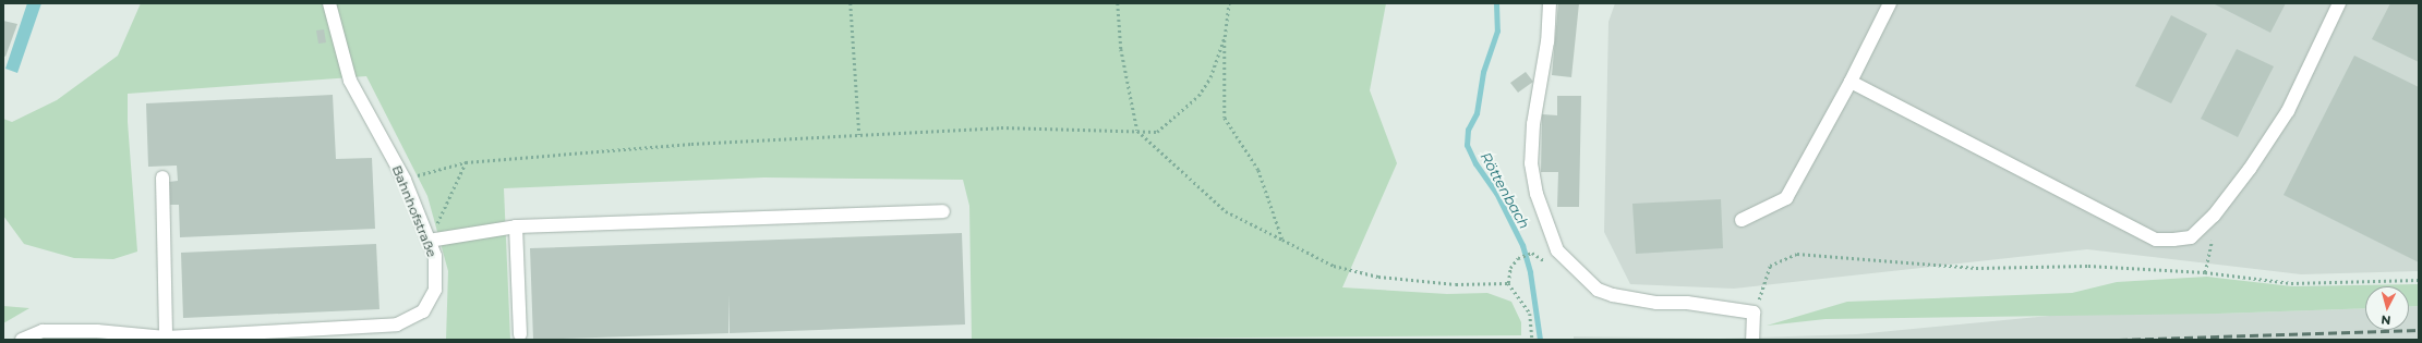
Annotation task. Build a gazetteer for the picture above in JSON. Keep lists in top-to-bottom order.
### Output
{
  "streets": {
    "street": ["Bahnhofstraße"]
  },
  "water": ["Röttenbach"],
  "north": "bottom"
}
